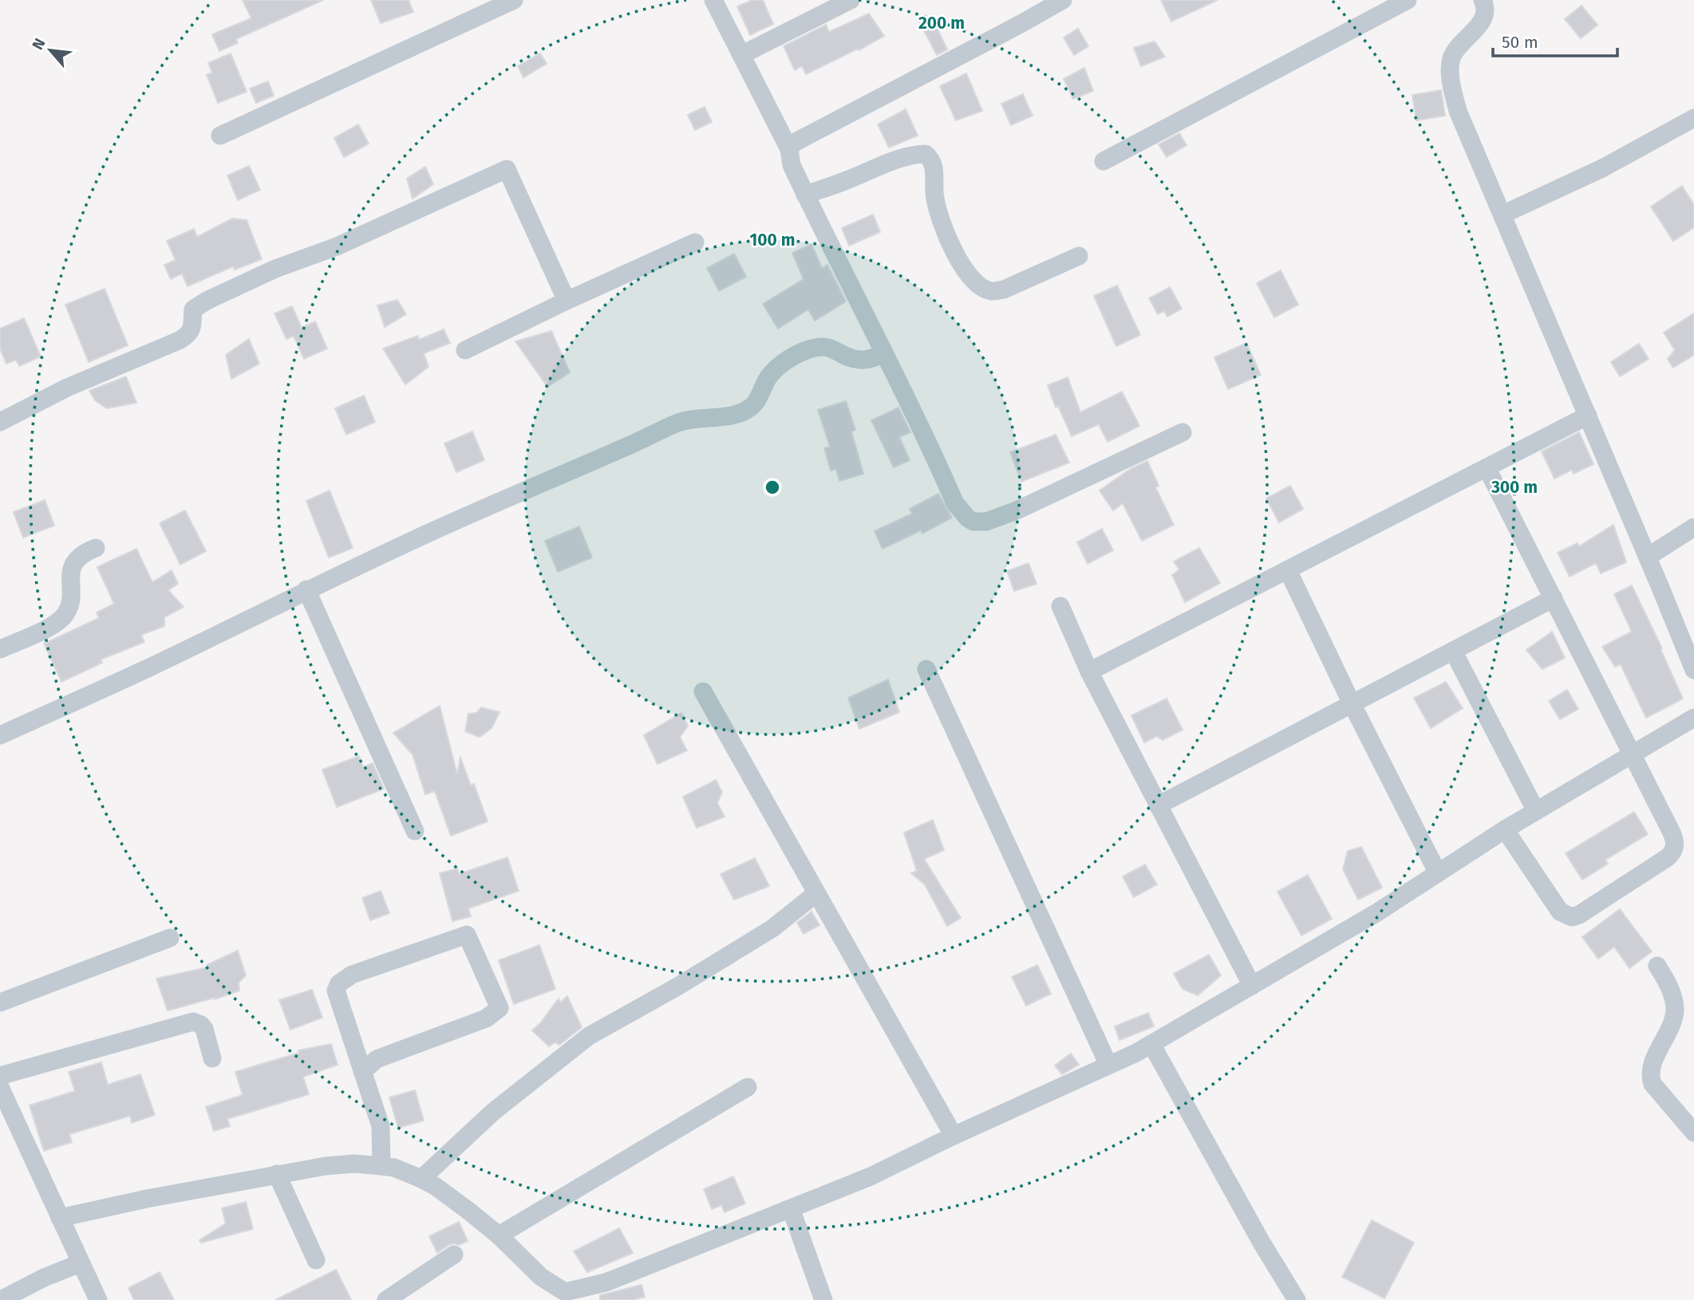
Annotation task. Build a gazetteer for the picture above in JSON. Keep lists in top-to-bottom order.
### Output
{
  "scale_bar": "50 m",
  "north": "top left",
  "rings": ["200 m", "100 m", "300 m"]
}
